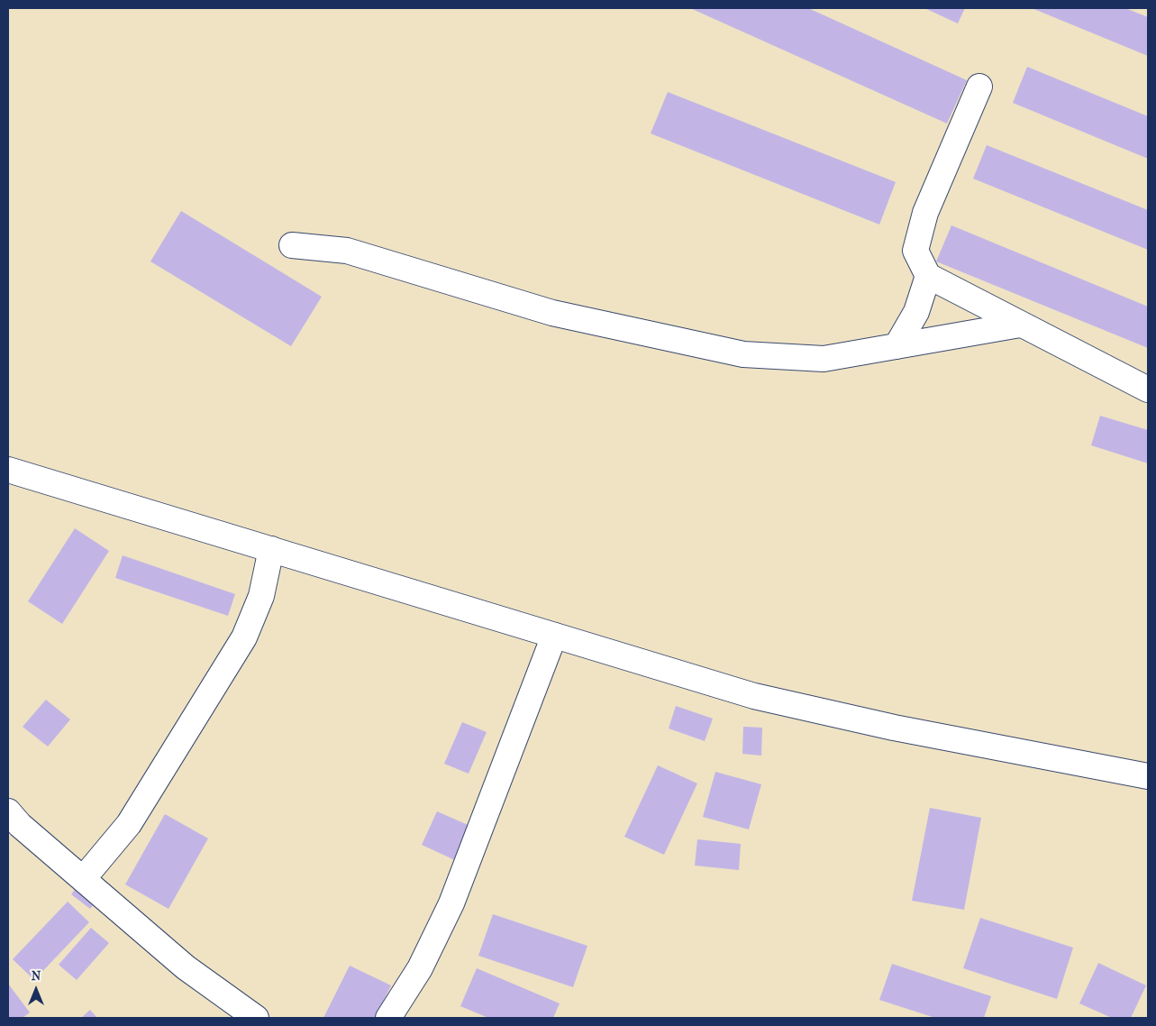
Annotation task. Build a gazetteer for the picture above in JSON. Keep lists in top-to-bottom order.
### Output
{
  "north": "top"
}
